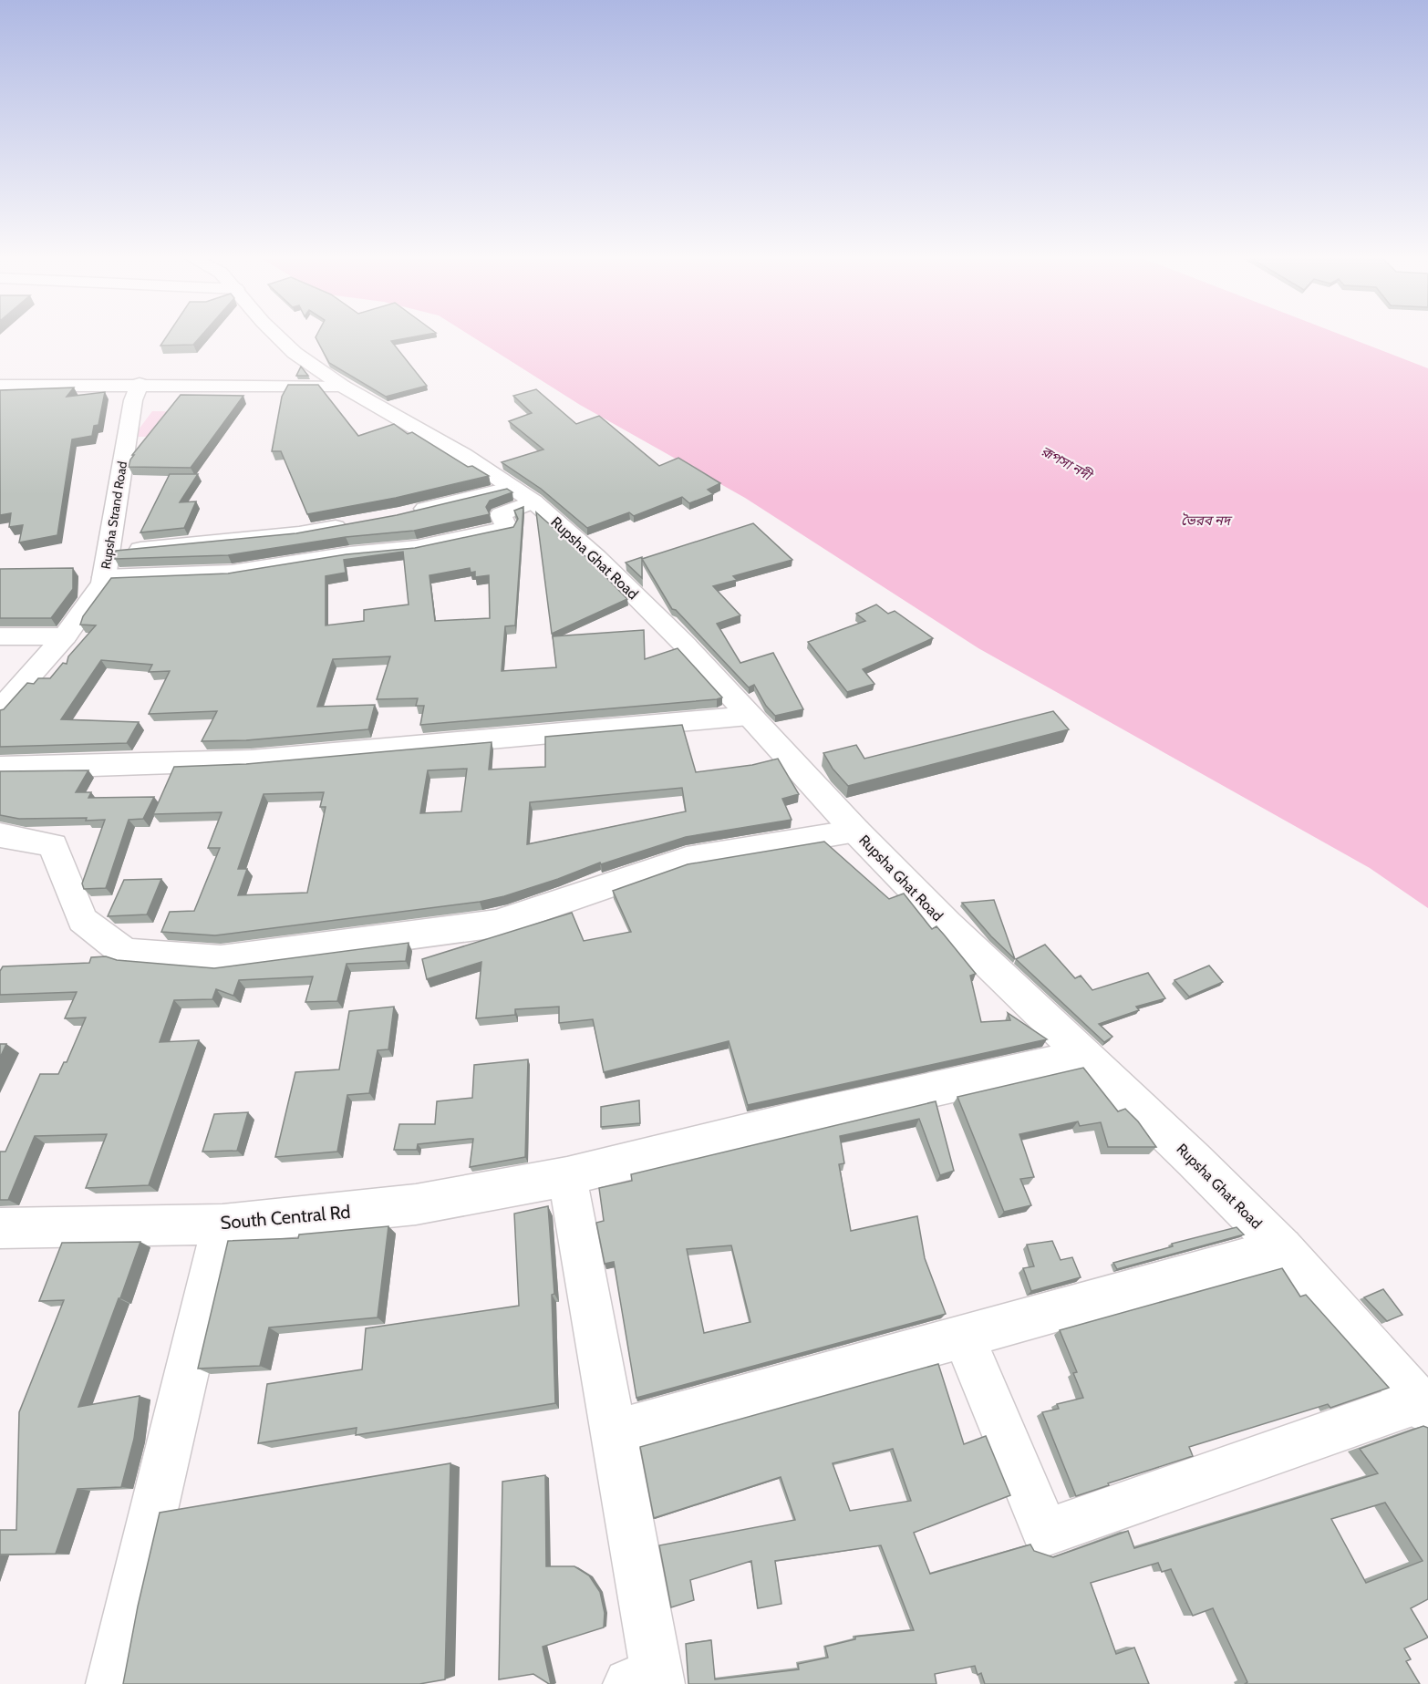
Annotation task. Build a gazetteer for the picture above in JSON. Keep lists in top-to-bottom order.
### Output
{
  "streets": {
    "street": ["Rupsha Strand Road", "Rupsha Ghat Road", "South Central Rd"]
  },
  "crossings": [
    ["Rupsha Ghat Road", "South Central Rd"]
  ],
  "water": ["রূপসা নদী", "ভৈরব নদ"]
}
